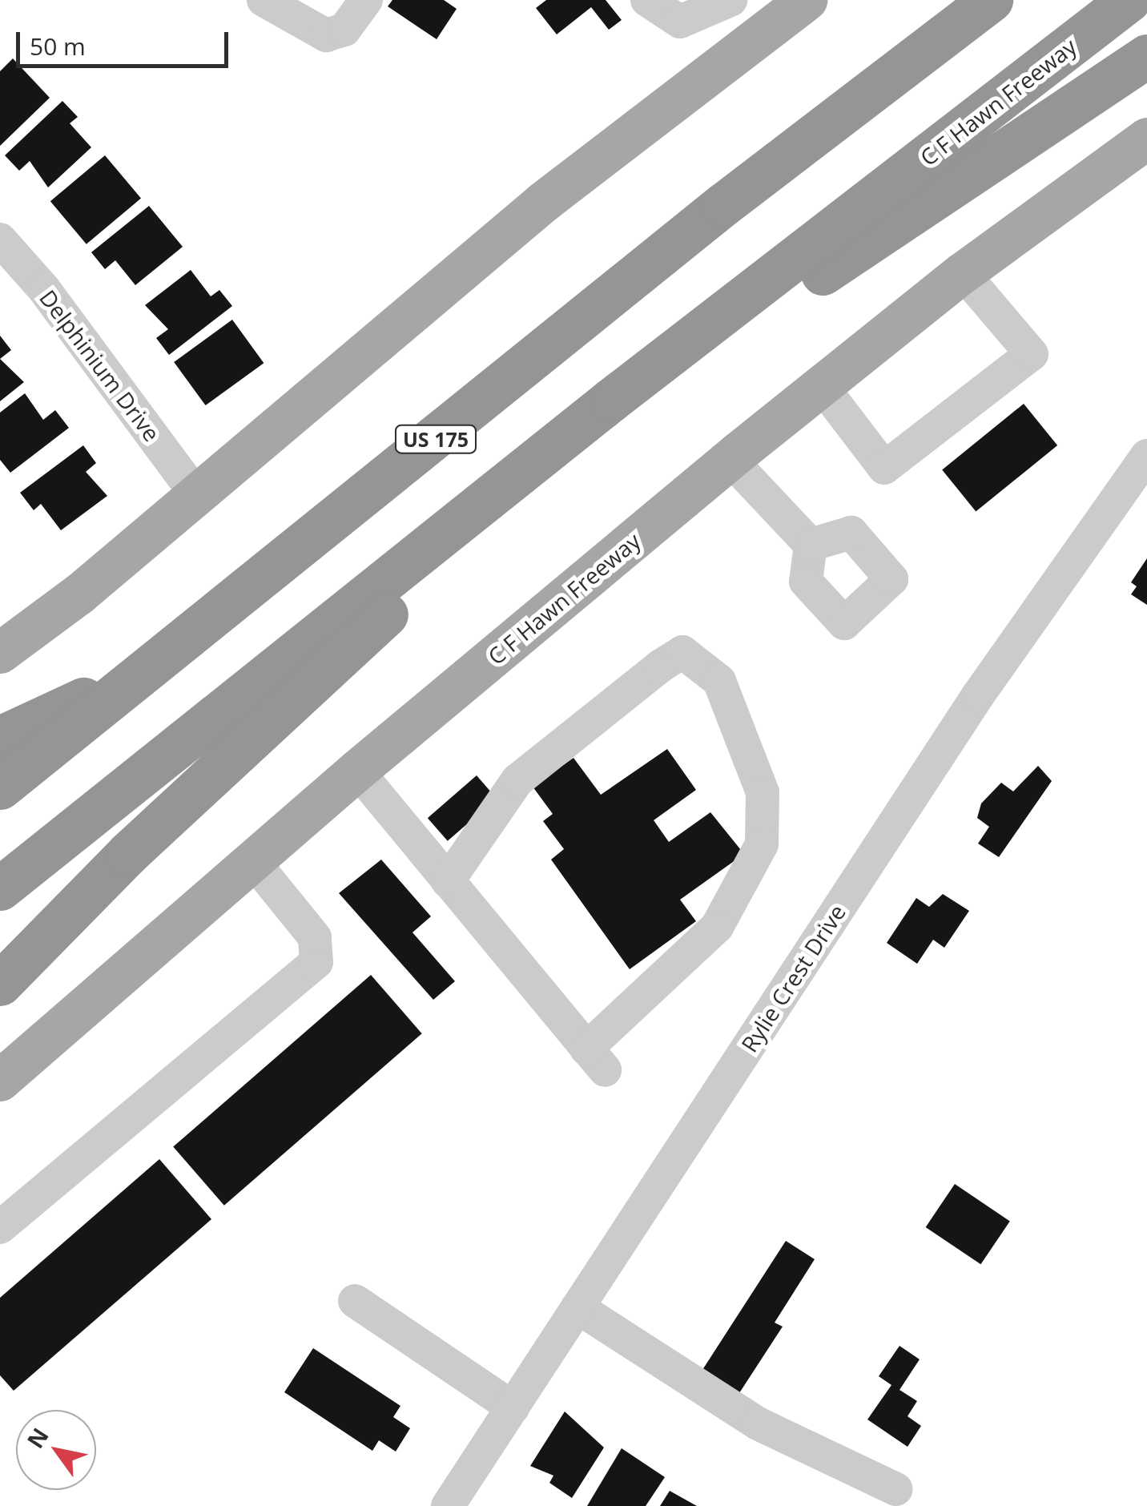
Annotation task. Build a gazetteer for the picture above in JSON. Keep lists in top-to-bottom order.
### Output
{
  "streets": {
    "highway": ["C F Hawn Freeway", "US 175"],
    "street": ["Delphinium Drive", "Rylie Crest Drive"]
  },
  "scale_bar": "50 m",
  "north": "top left"
}
